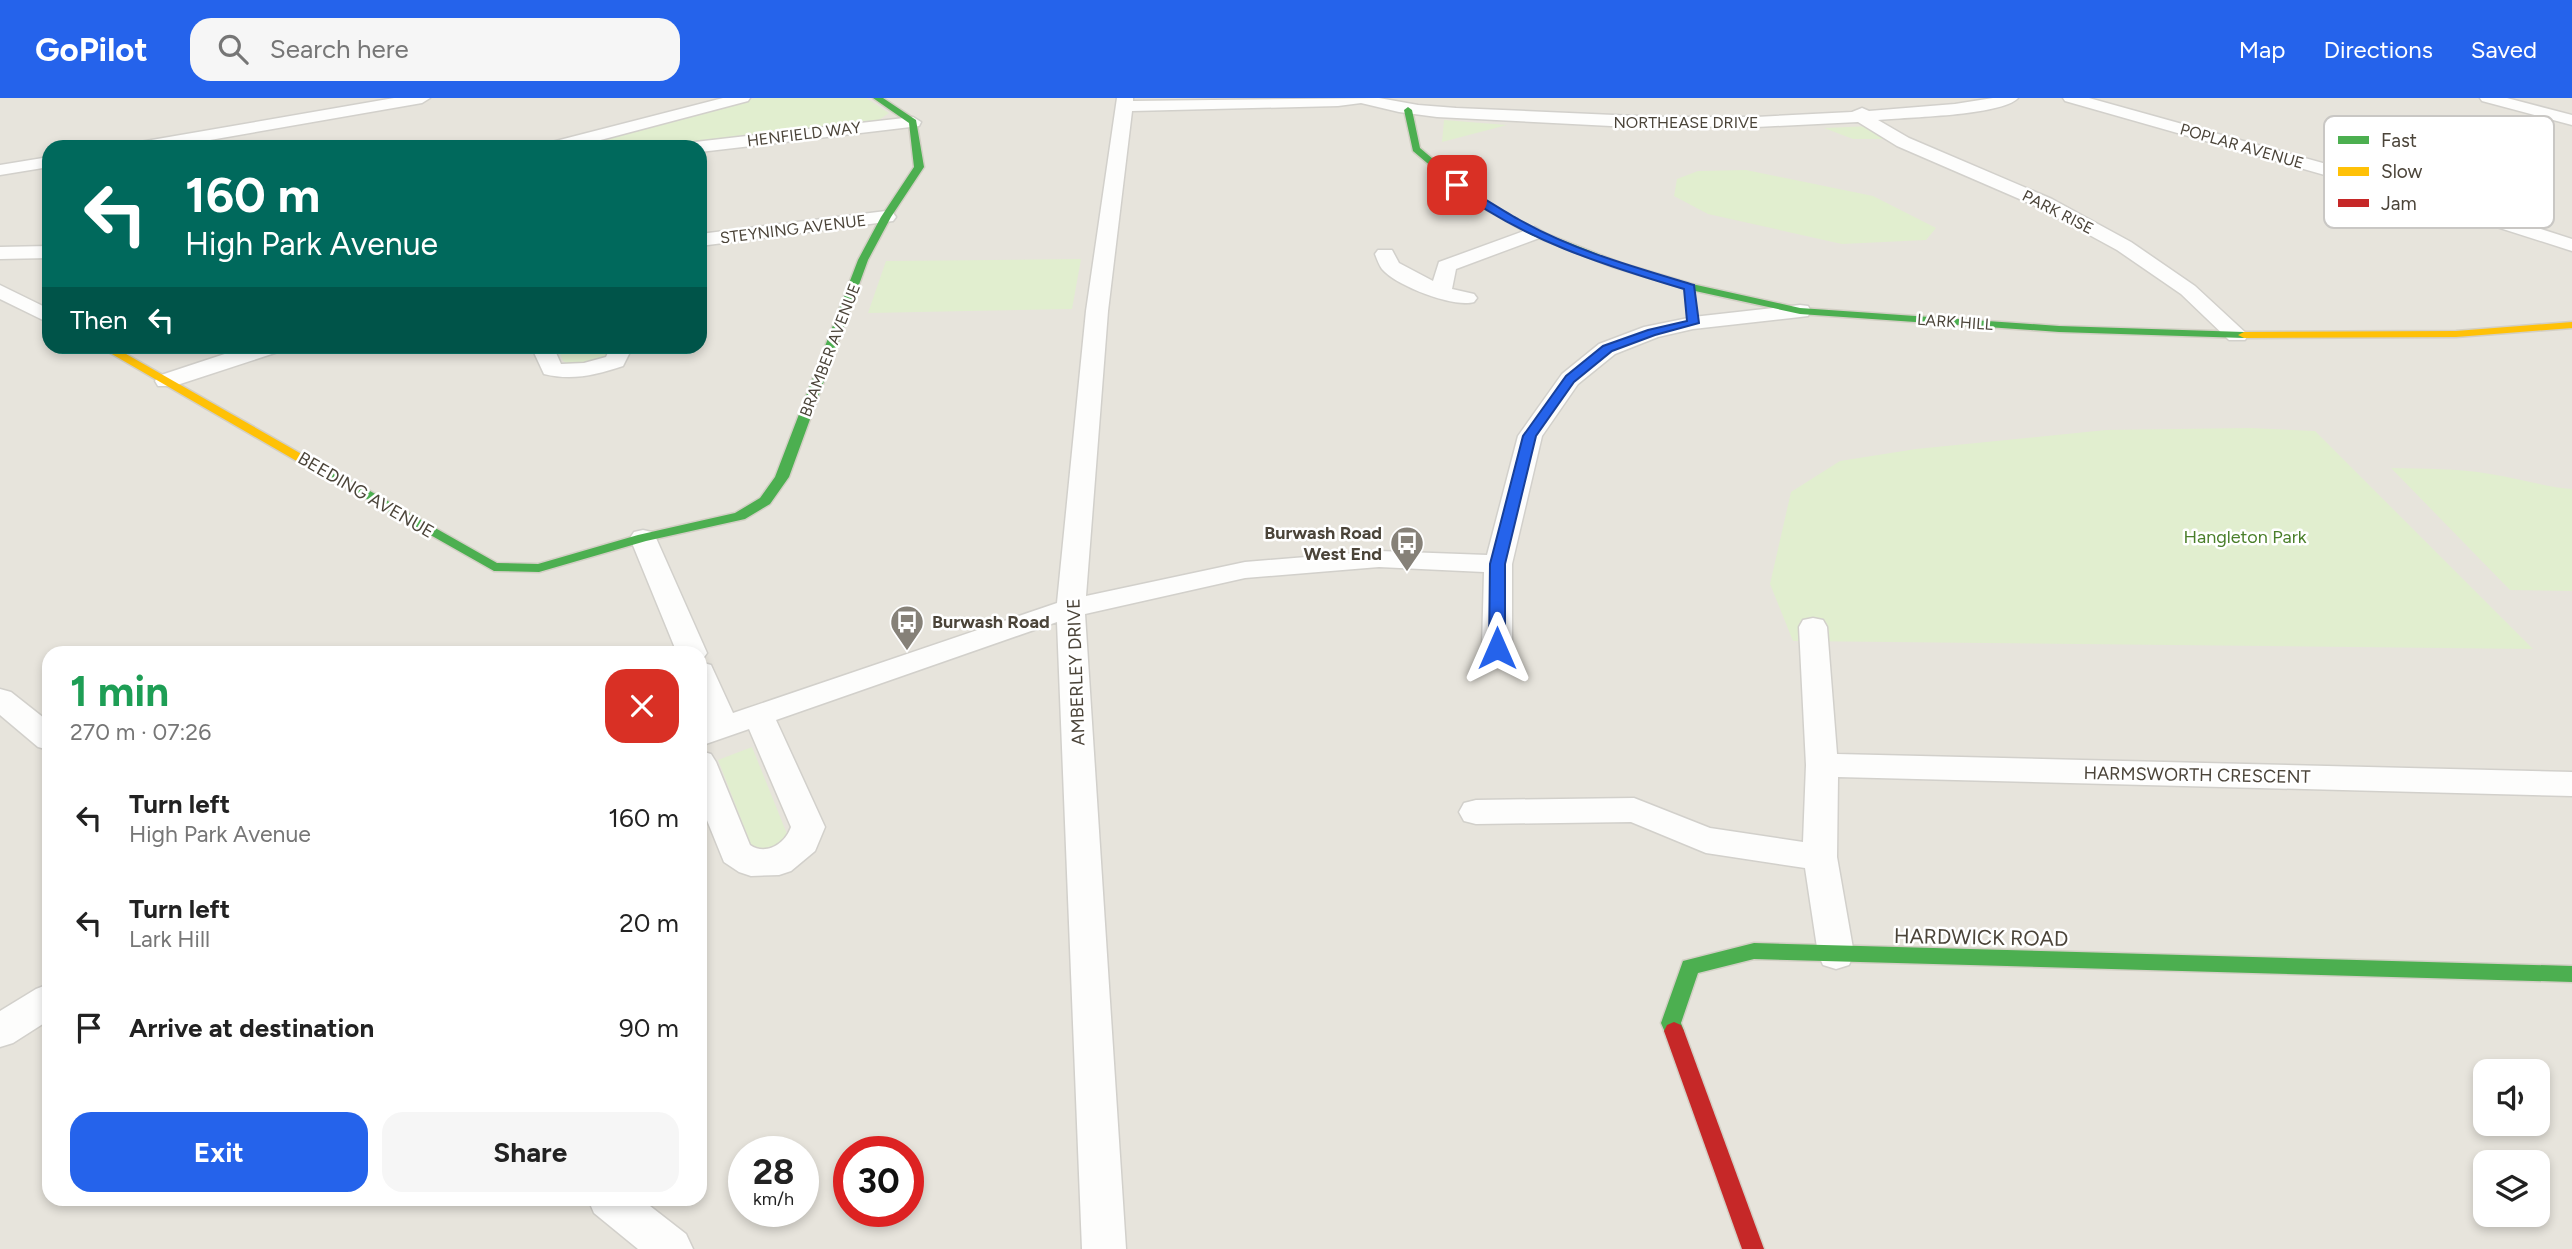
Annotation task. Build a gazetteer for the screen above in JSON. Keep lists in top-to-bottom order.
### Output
{
  "streets": {
    "street": [
      "NORTHEASE DRIVE",
      "HENFIELD WAY",
      "POPLAR AVENUE",
      "PARK RISE",
      "STEYNING AVENUE",
      "LARK HILL",
      "BRAMBER AVENUE",
      "BEEDING AVENUE",
      "AMBERLEY DRIVE",
      "HARMSWORTH CRESCENT",
      "HARDWICK ROAD"
    ]
  },
  "crossings": [
    ["NORTHEASE DRIVE", "PARK RISE"],
    ["NORTHEASE DRIVE", "LARK HILL"],
    ["NORTHEASE DRIVE", "AMBERLEY DRIVE"],
    ["HENFIELD WAY", "BRAMBER AVENUE"],
    ["PARK RISE", "LARK HILL"],
    ["STEYNING AVENUE", "BRAMBER AVENUE"],
    ["BRAMBER AVENUE", "BEEDING AVENUE"]
  ],
  "parks": ["Hangleton Park"],
  "places": {
    "bus stop": ["Burwash Road West End", "Burwash Road"]
  },
  "legend": ["Fast", "Slow", "Jam"],
  "page": {
    "header": "GoPilot",
    "search": "Search here",
    "nav": ["Map", "Directions", "Saved"],
    "turn": ["160 m", "High Park Avenue"],
    "then": "Then",
    "heading": ["1 min", "270 m · 07:26"],
    "list": [
      {
        "name": "Turn left",
        "note": "High Park Avenue",
        "value": "160 m"
      },
      {
        "name": "Turn left",
        "note": "Lark Hill",
        "value": "20 m"
      },
      {
        "name": "Arrive at destination",
        "value": "90 m"
      }
    ],
    "buttons": ["Exit", "Share"],
    "speed": "28 km/h",
    "limit": "30"
  }
}
